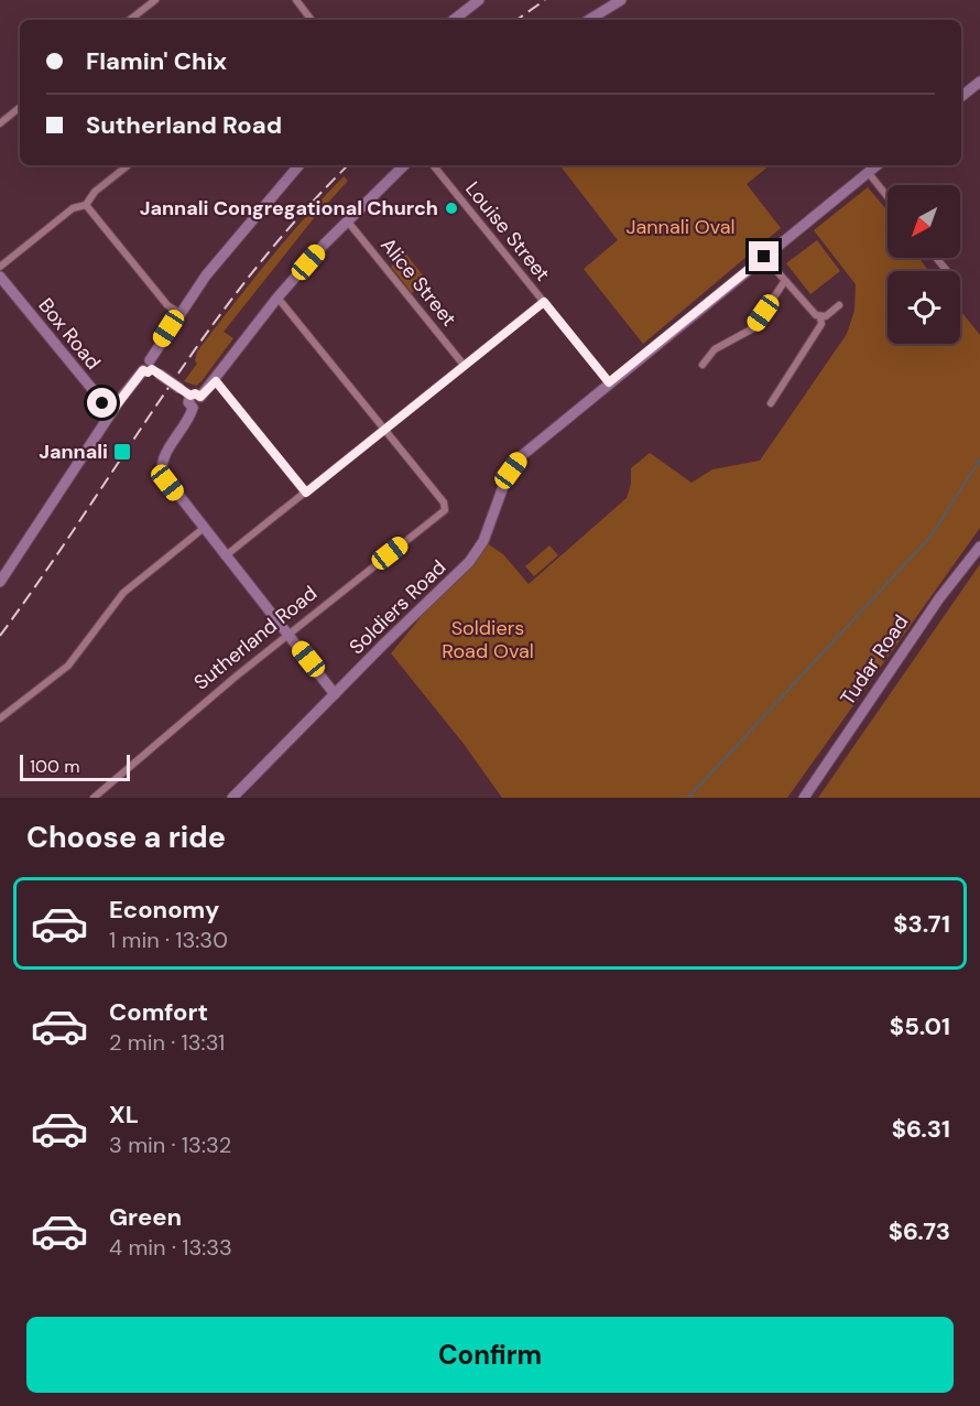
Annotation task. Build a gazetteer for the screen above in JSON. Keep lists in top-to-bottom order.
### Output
{
  "streets": {
    "street": [
      "Louise Street",
      "Alice Street",
      "Box Road",
      "Soldiers Road",
      "Sutherland Road",
      "Tudar Road"
    ]
  },
  "crossings": [
    ["Louise Street", "Soldiers Road"]
  ],
  "parks": ["Jannali Oval", "Soldiers Road Oval"],
  "places": {
    "other": ["Jannali Congregational Church"],
    "transit": ["Jannali"]
  },
  "scale_bar": "100 m",
  "north": "bottom left",
  "page": {
    "banner": ["Flamin' Chix", "Sutherland Road"],
    "scale": "100 m",
    "heading": "Choose a ride",
    "list": [
      {
        "name": "Economy",
        "note": "1 min · 13:30",
        "value": "$3.71"
      },
      {
        "name": "Comfort",
        "note": "2 min · 13:31",
        "value": "$5.01"
      },
      {
        "name": "XL",
        "note": "3 min · 13:32",
        "value": "$6.31"
      },
      {
        "name": "Green",
        "note": "4 min · 13:33",
        "value": "$6.73"
      }
    ],
    "buttons": "Confirm"
  }
}
